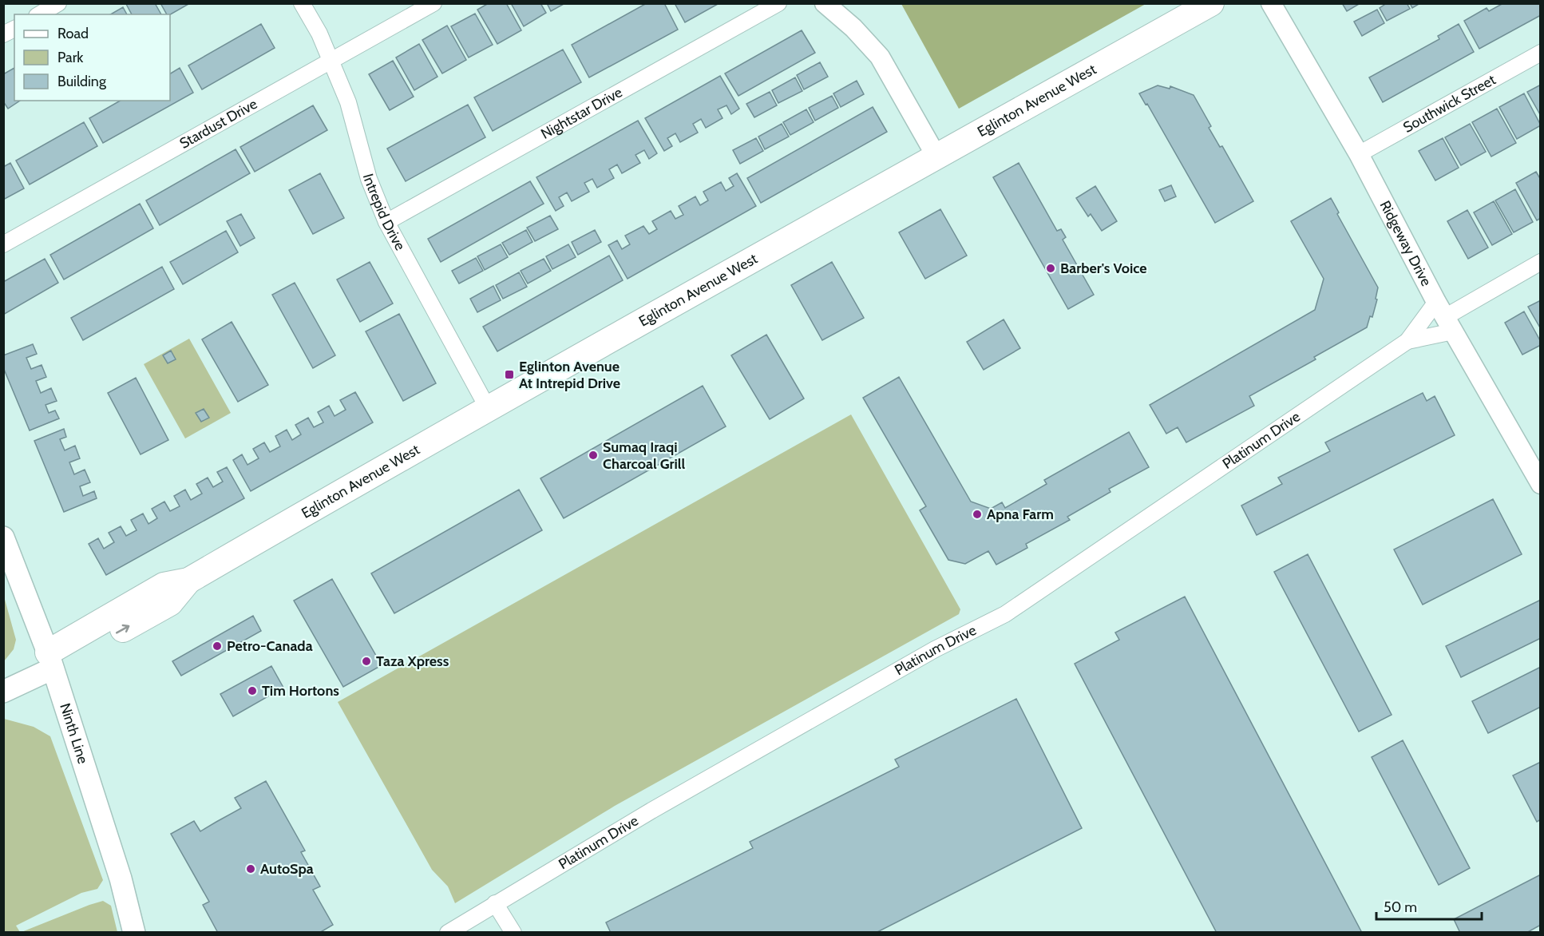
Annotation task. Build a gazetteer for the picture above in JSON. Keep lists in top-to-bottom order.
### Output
{
  "streets": {
    "main road": ["Eglinton Avenue West", "Ninth Line"],
    "street": [
      "Southwick Street",
      "Nightstar Drive",
      "Stardust Drive",
      "Intrepid Drive",
      "Ridgeway Drive",
      "Platinum Drive"
    ]
  },
  "crossings": [
    ["Eglinton Avenue West", "Intrepid Drive"],
    ["Eglinton Avenue West", "Ninth Line"],
    ["Southwick Street", "Ridgeway Drive"],
    ["Nightstar Drive", "Intrepid Drive"],
    ["Stardust Drive", "Intrepid Drive"],
    ["Ridgeway Drive", "Platinum Drive"]
  ],
  "places": {
    "other": [
      "Barber's Voice",
      "Sumaq Iraqi Charcoal Grill",
      "Apna Farm",
      "Petro-Canada",
      "Taza Xpress",
      "Tim Hortons",
      "AutoSpa"
    ],
    "transit": ["Eglinton Avenue At Intrepid Drive"]
  },
  "legend": ["Road", "Park", "Building"],
  "scale_bar": "50 m"
}
